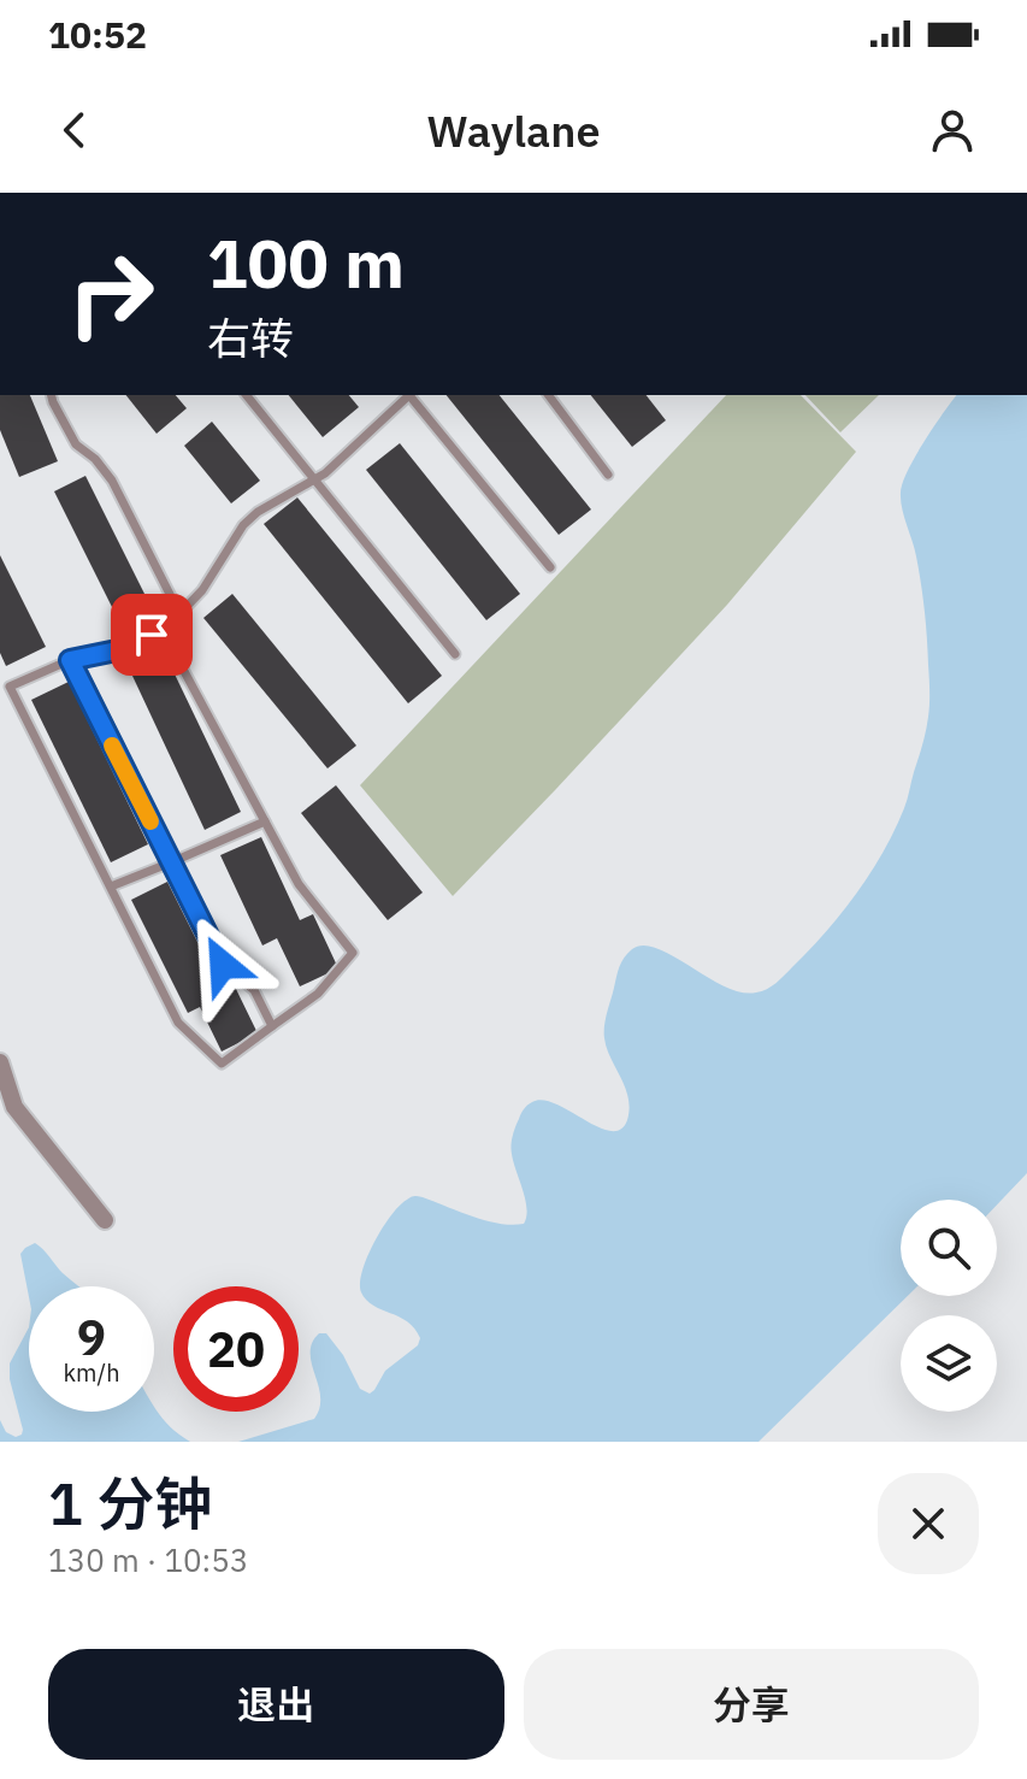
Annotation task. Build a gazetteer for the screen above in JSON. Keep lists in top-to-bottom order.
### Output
{
  "page": {
    "status": "10:52",
    "header": "Waylane",
    "turn": ["100 m", "右转"],
    "speed": "9 km/h",
    "limit": "20",
    "heading": ["1 分钟", "130 m · 10:53"],
    "buttons": ["退出", "分享"]
  }
}
